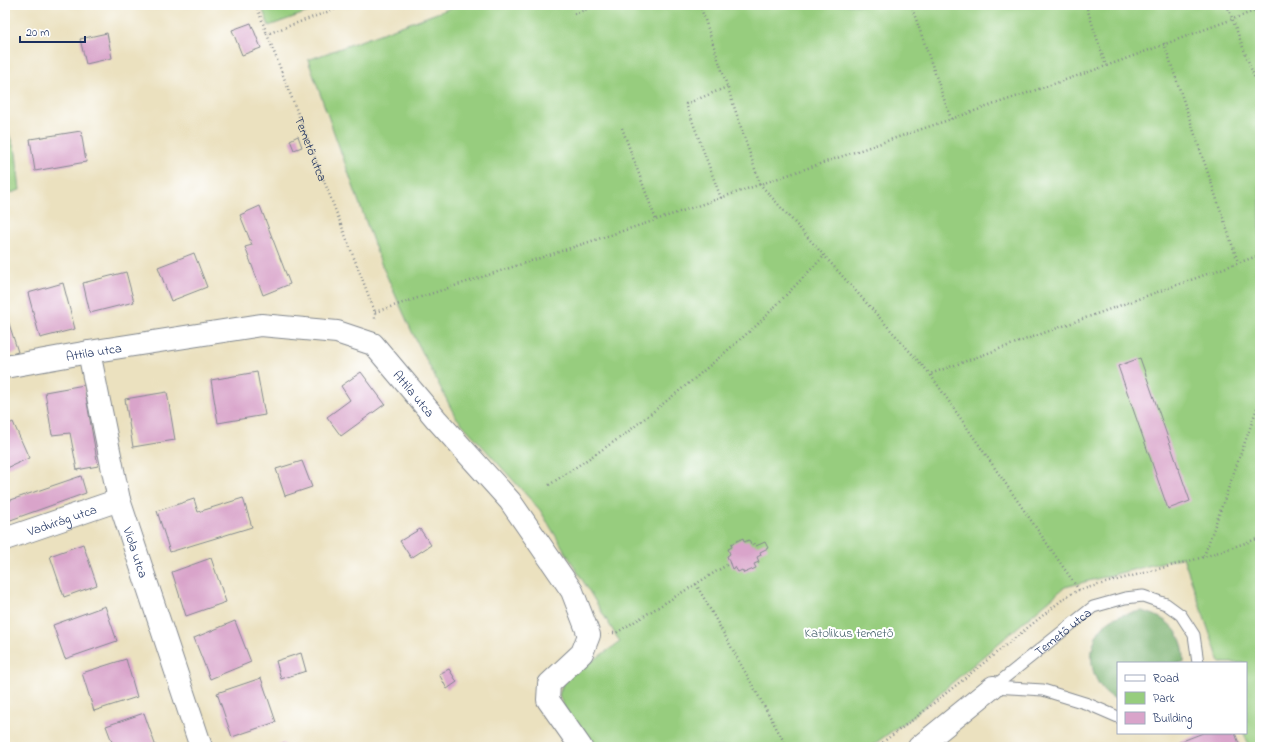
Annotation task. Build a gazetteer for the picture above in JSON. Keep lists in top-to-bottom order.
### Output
{
  "streets": {
    "street": [
      "Temető utca",
      "Attila utca",
      "Vadvirág utca",
      "Viola utca"
    ]
  },
  "crossings": [
    ["Temető utca", "Attila utca"],
    ["Attila utca", "Viola utca"],
    ["Vadvirág utca", "Viola utca"]
  ],
  "parks": ["Katolikus temető"],
  "legend": ["Road", "Park", "Building"],
  "scale_bar": "20 m"
}
